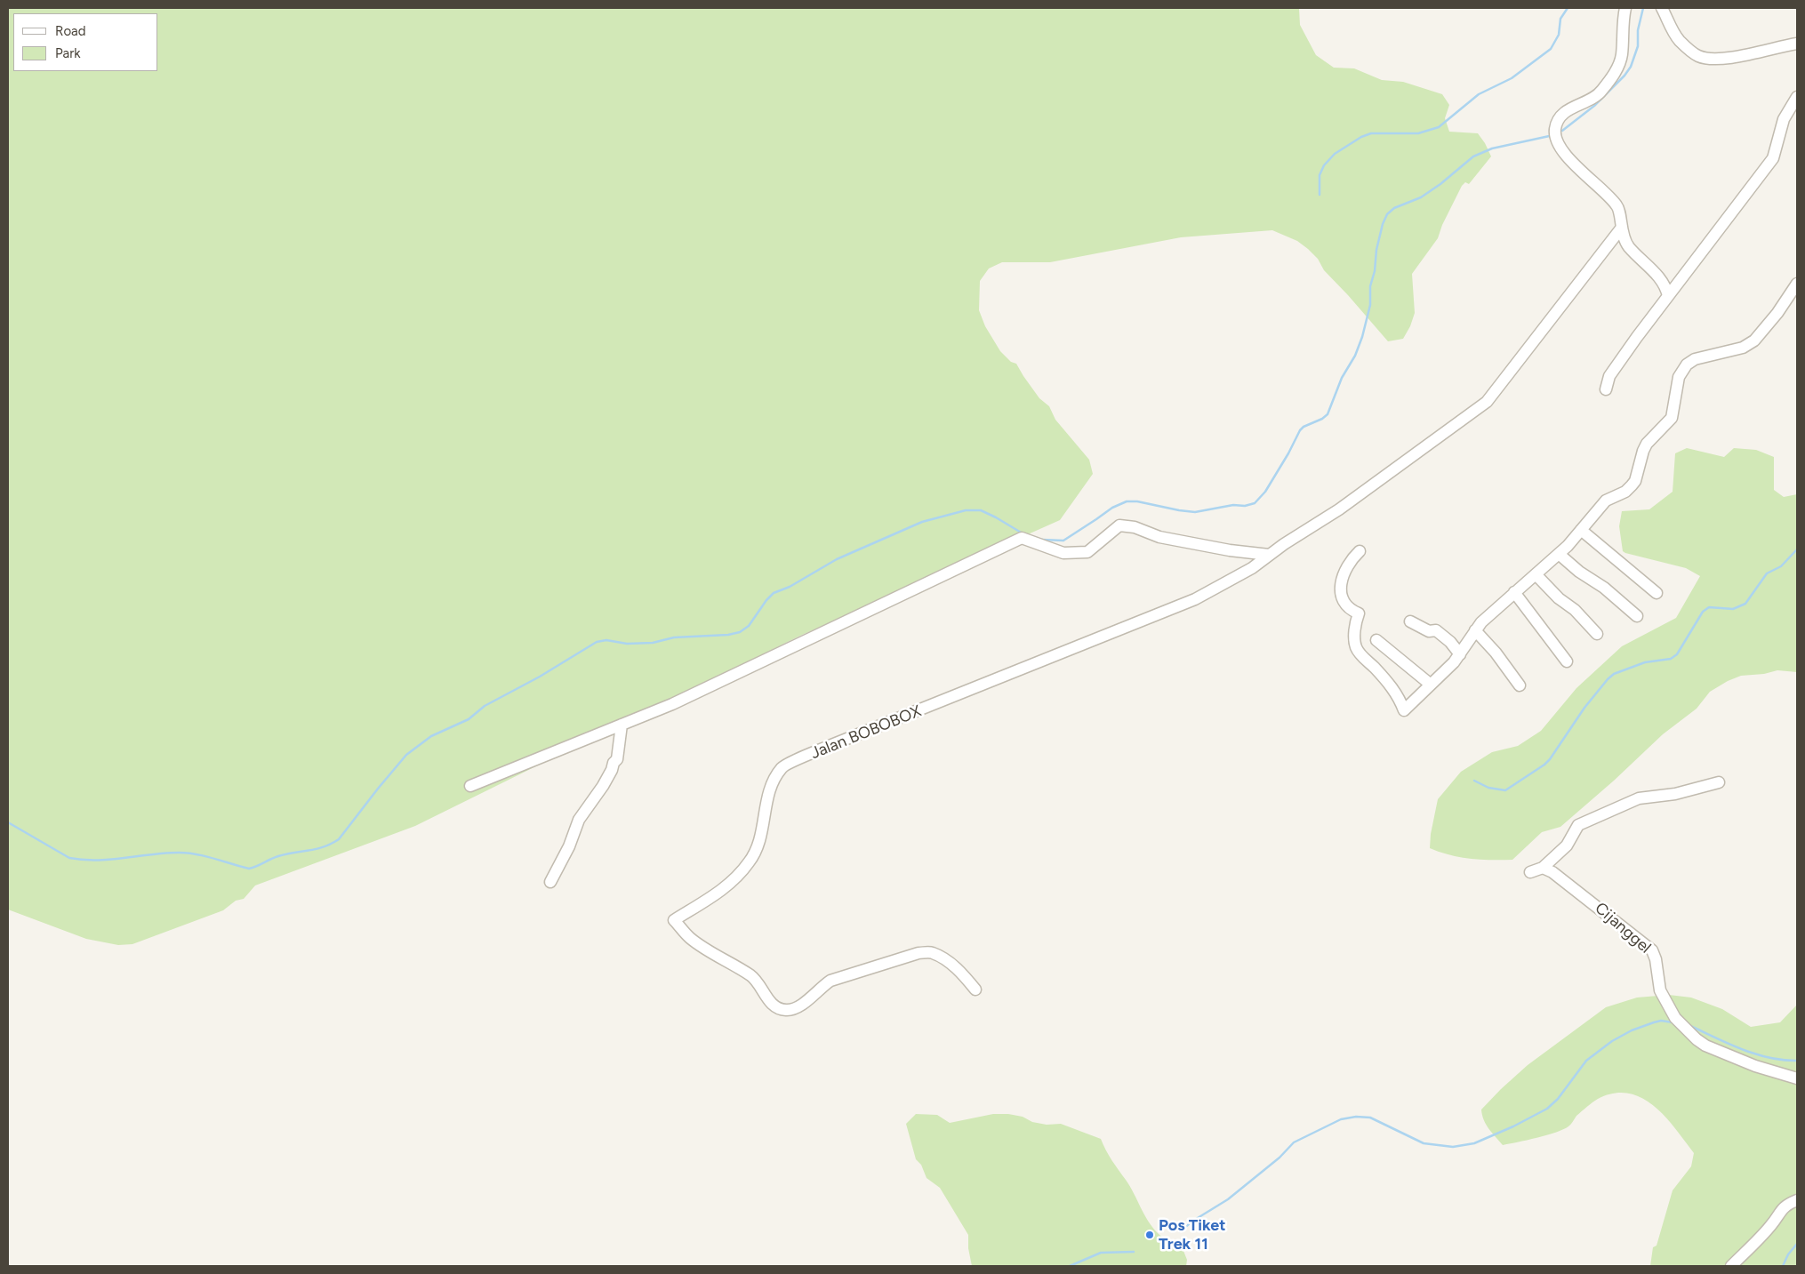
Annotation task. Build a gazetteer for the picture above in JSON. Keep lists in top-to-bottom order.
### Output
{
  "streets": {
    "street": ["Jalan BOBOBOX", "Cijanggel"]
  },
  "places": ["Pos Tiket Trek 11"],
  "legend": ["Road", "Park"]
}
